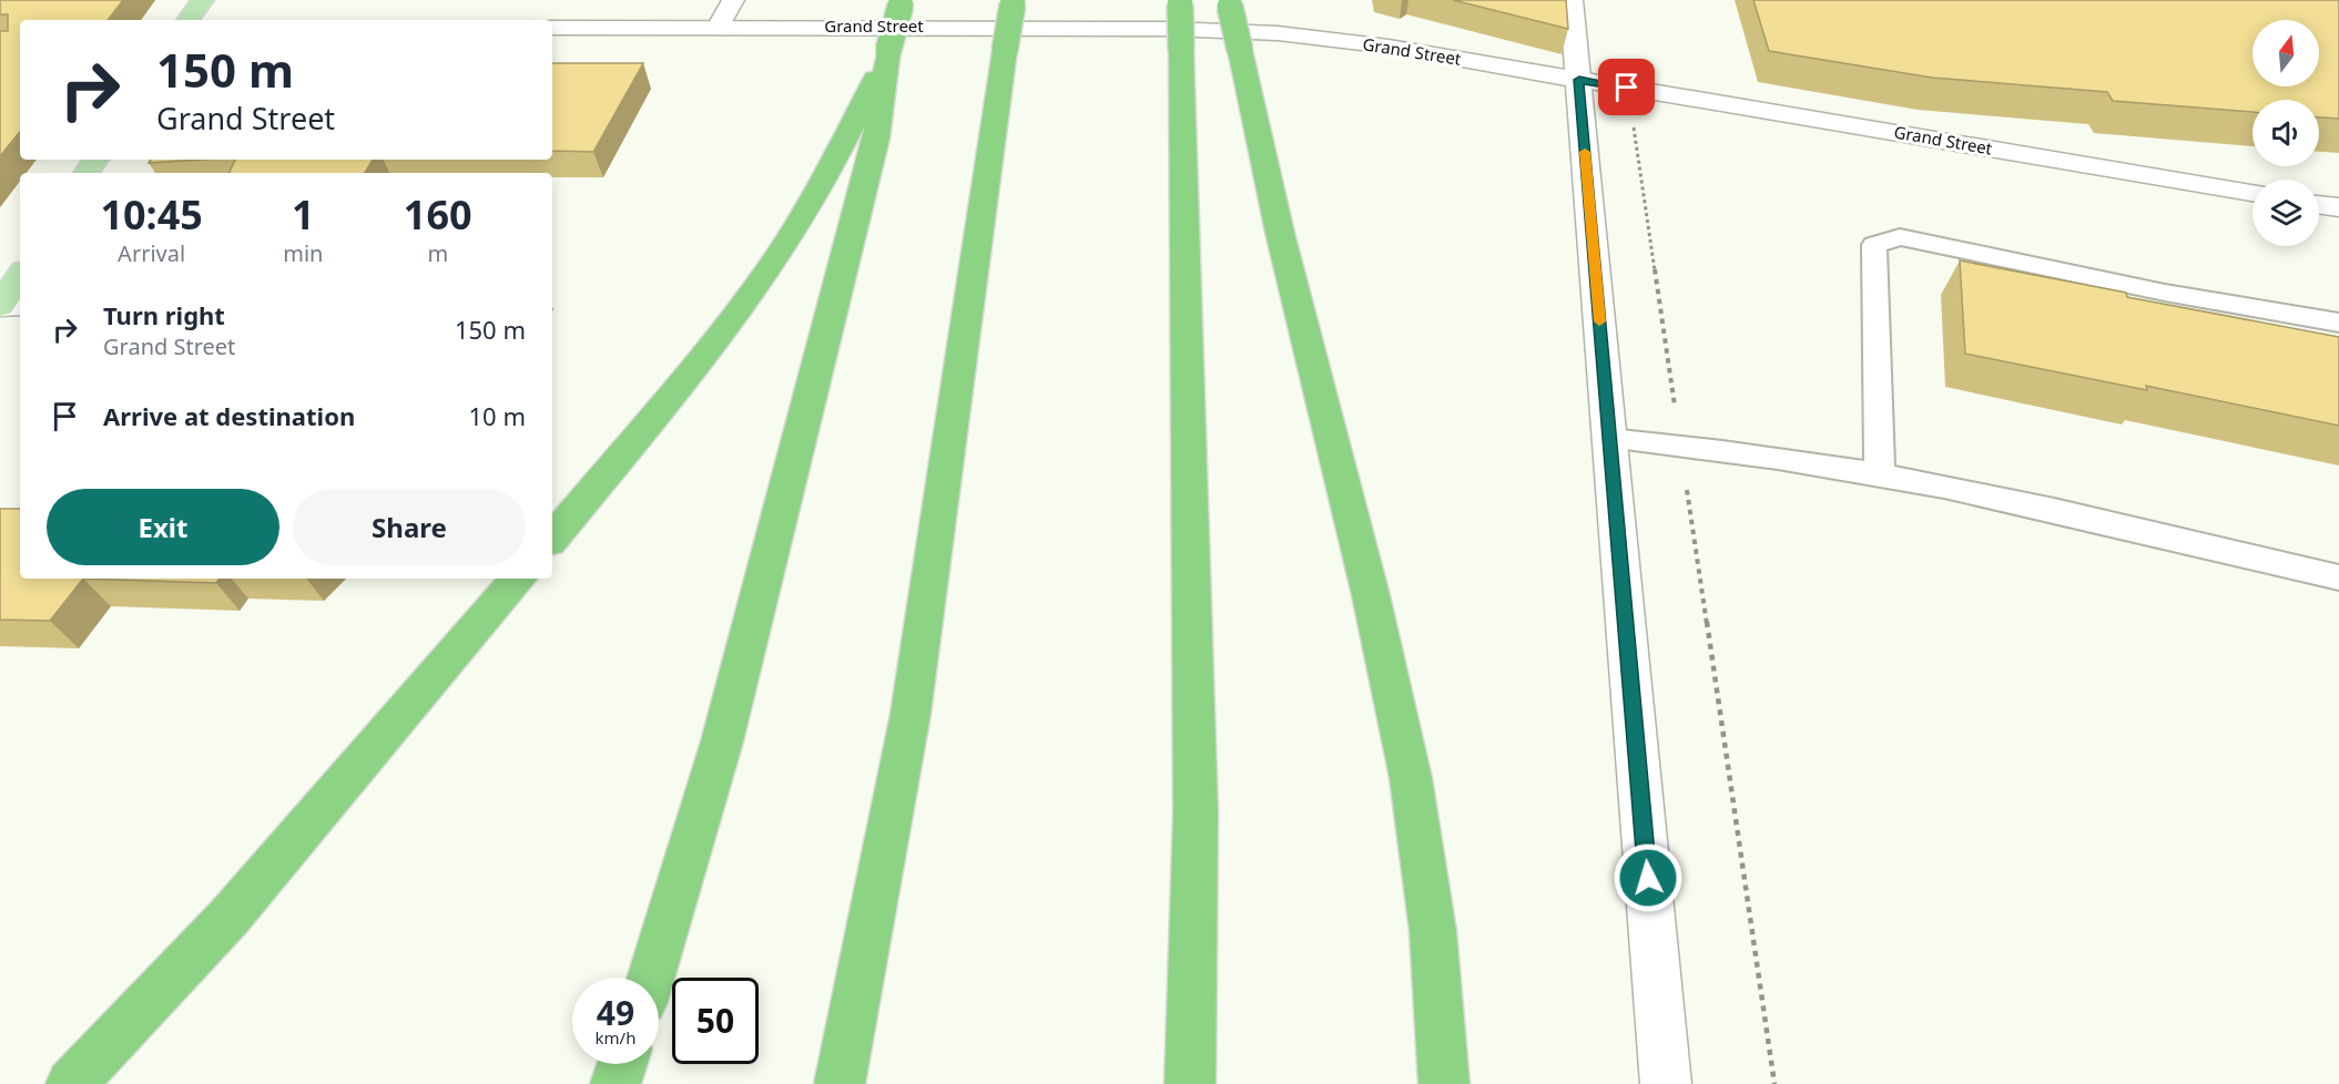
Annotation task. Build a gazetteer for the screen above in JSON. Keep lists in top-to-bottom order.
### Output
{
  "streets": {
    "street": ["Grand Street"]
  },
  "north": "top",
  "page": {
    "turn": ["150 m", "Grand Street"],
    "eta": [
      "10:45",
      "Arrival",
      "1",
      "min",
      "160",
      "m"
    ],
    "list": [
      {
        "name": "Turn right",
        "note": "Grand Street",
        "value": "150 m"
      },
      {
        "name": "Arrive at destination",
        "value": "10 m"
      }
    ],
    "buttons": ["Exit", "Share"],
    "speed": "49 km/h",
    "limit": "50"
  }
}
